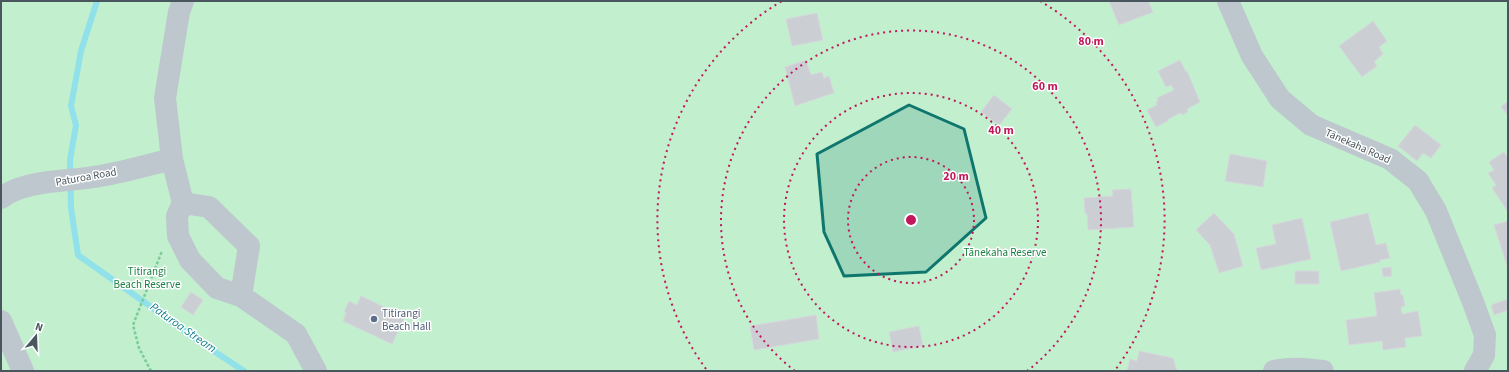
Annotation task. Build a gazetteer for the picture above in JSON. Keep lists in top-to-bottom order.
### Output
{
  "streets": {
    "street": ["Tānekaha Road", "Paturoa Road"]
  },
  "water": ["Paturoa Stream"],
  "parks": ["Tānekaha Reserve", "Titirangi Beach Reserve"],
  "places": ["Titirangi Beach Hall"],
  "north": "top",
  "rings": [
    "80 m",
    "60 m",
    "40 m",
    "20 m"
  ]
}
